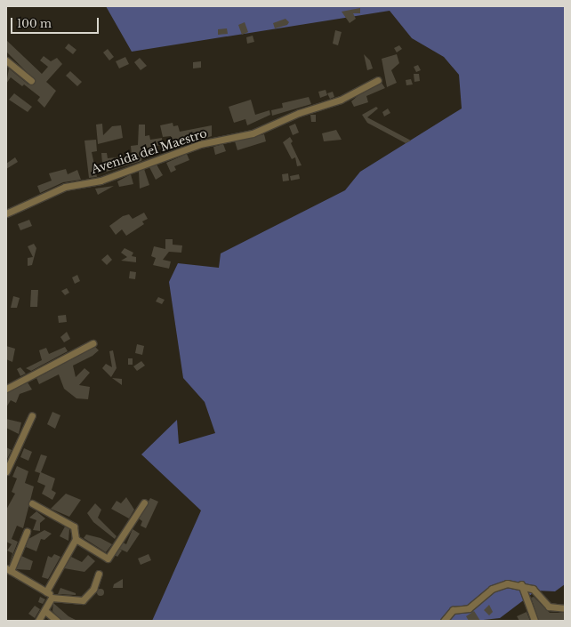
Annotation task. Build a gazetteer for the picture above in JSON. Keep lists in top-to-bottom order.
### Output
{
  "streets": {
    "street": ["Avenida del Maestro"]
  },
  "scale_bar": "100 m"
}
